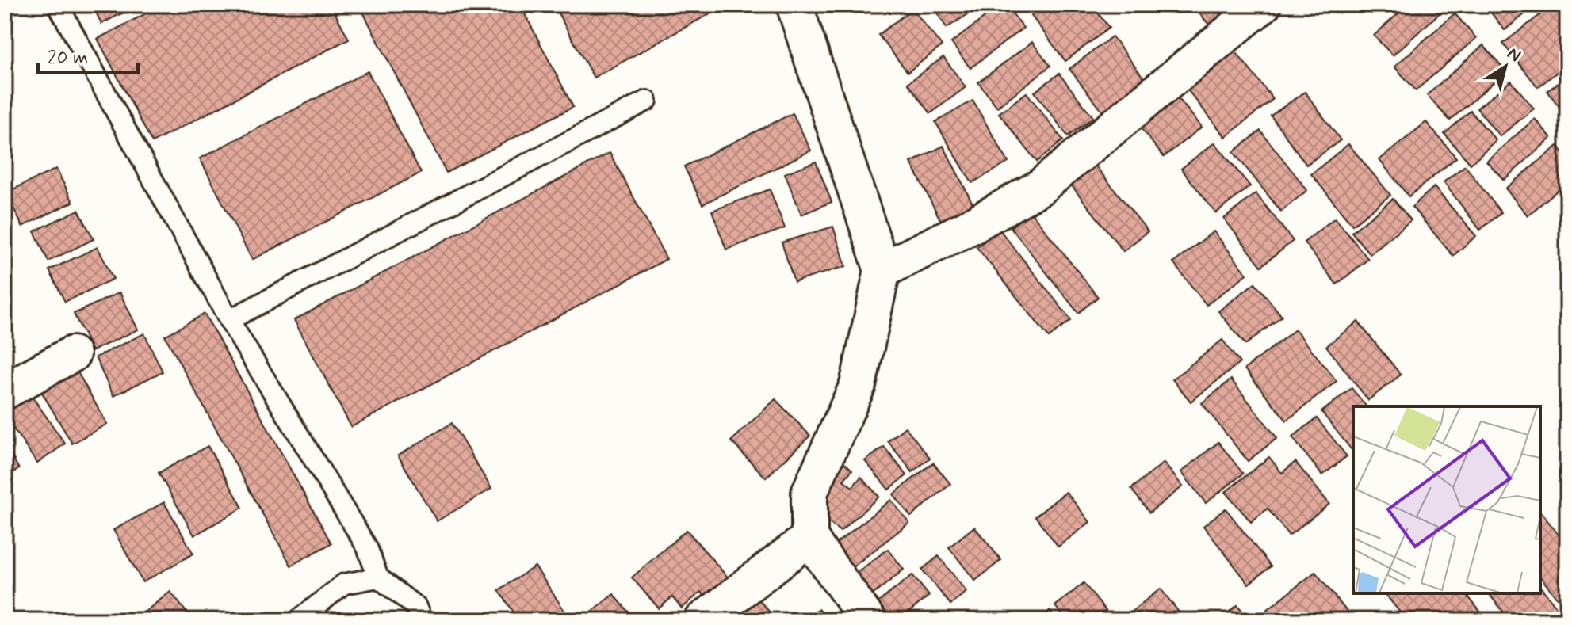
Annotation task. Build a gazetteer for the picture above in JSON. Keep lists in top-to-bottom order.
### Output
{
  "scale_bar": "20 m",
  "north": "top right"
}
